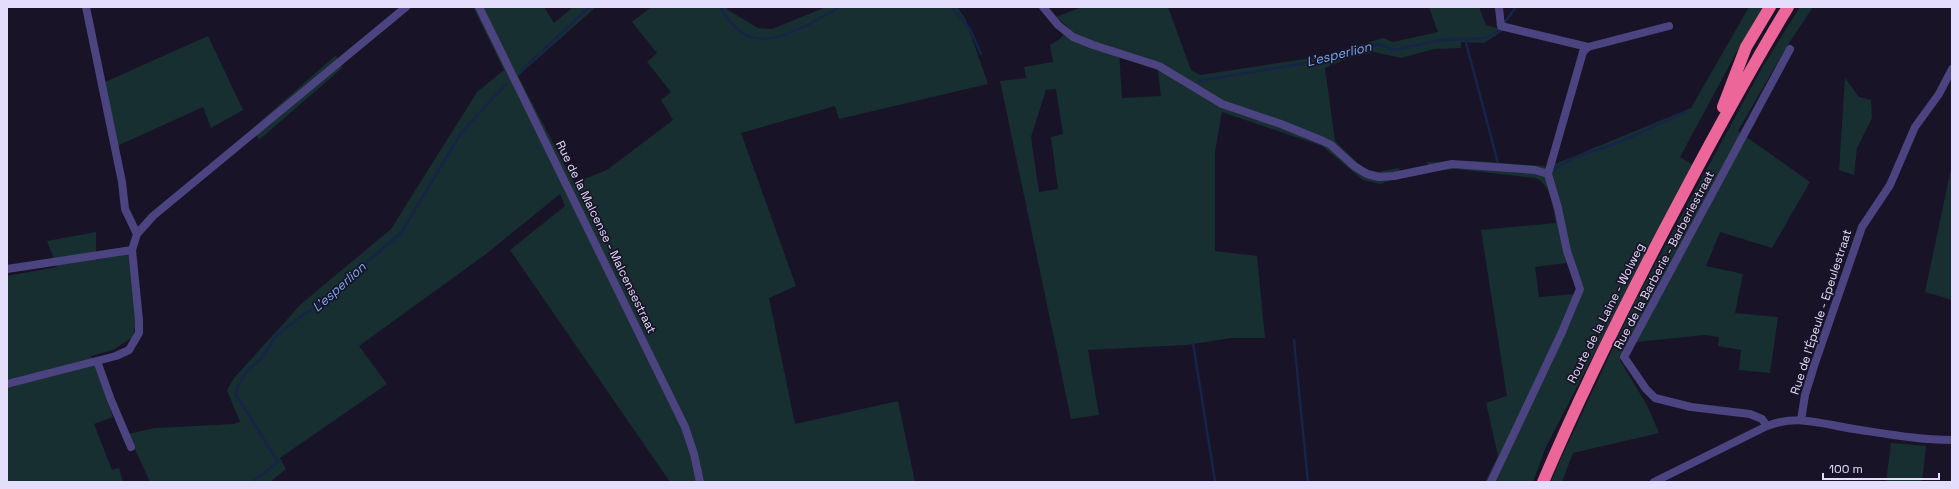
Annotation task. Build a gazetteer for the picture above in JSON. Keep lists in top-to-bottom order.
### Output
{
  "streets": {
    "highway": ["Route de la Laine - Wolweg"],
    "street": ["Rue de la Malcense - Malcensestraat", "Rue de la Barberie - Barberiestraat", "Rue de l'Épeule - Epeulestraat"]
  },
  "water": ["L'esperlion"],
  "scale_bar": "100 m"
}
